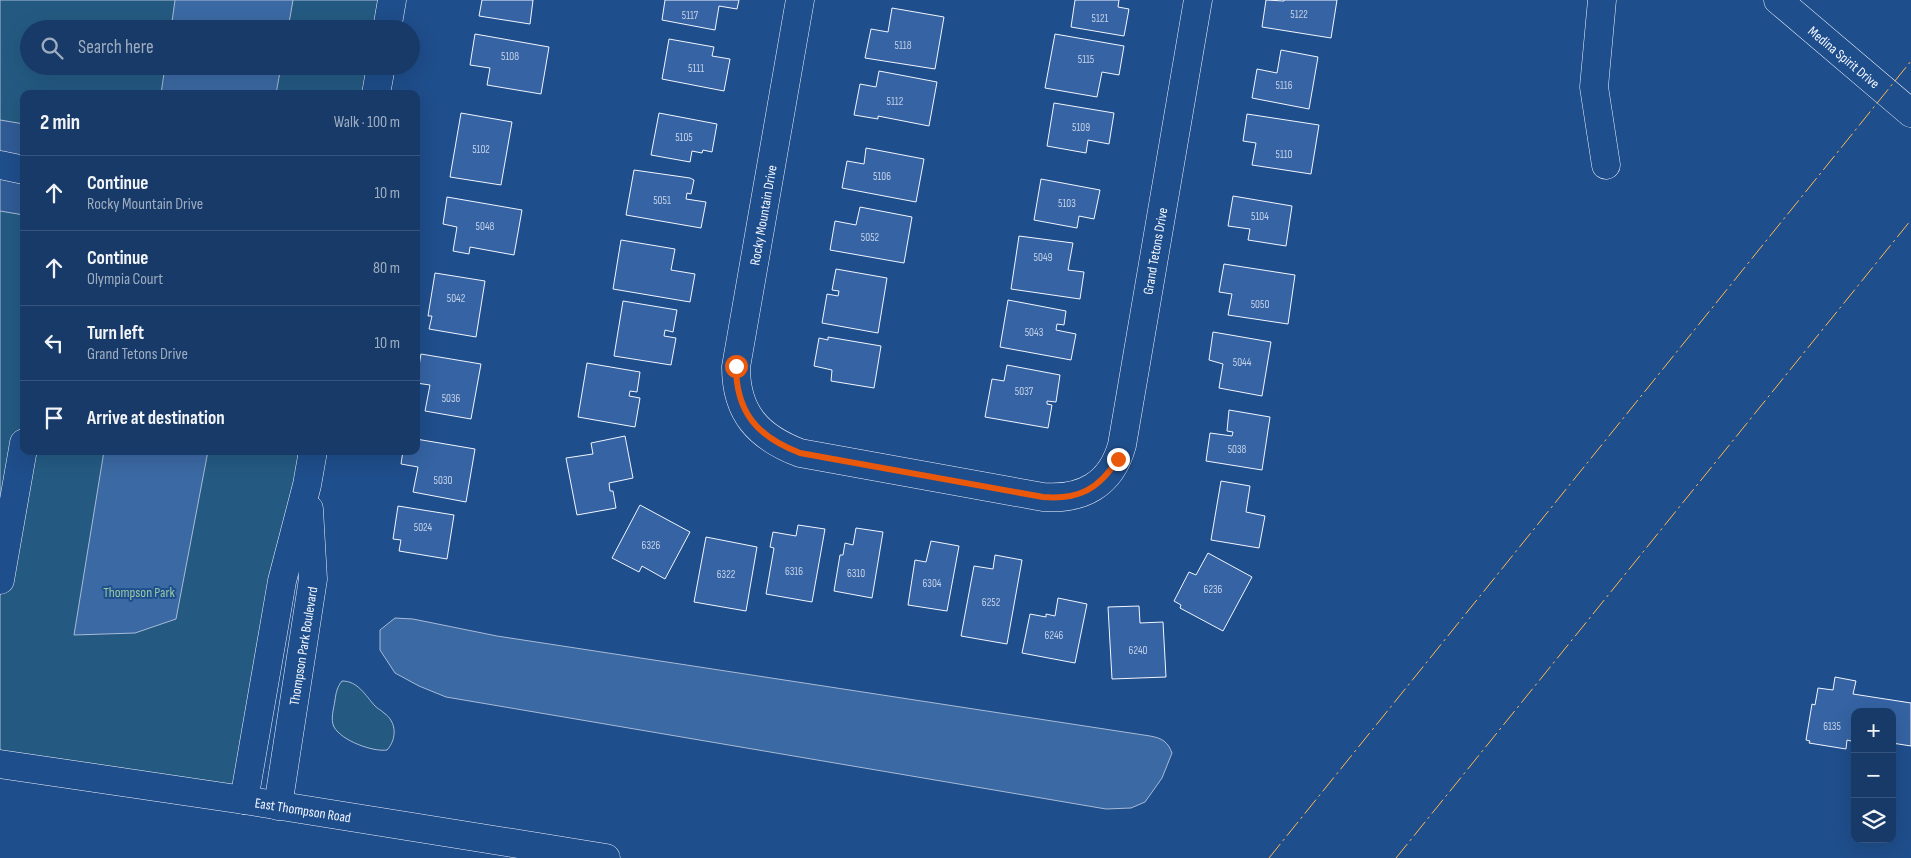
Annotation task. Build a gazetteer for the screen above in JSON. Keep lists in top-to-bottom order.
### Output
{
  "streets": {
    "street": [
      "Medina Spirit Drive",
      "Rocky Mountain Drive",
      "Grand Tetons Drive",
      "Thompson Park Boulevard",
      "East Thompson Road"
    ]
  },
  "crossings": [
    ["Rocky Mountain Drive", "Grand Tetons Drive"],
    ["Thompson Park Boulevard", "East Thompson Road"]
  ],
  "parks": ["Thompson Park"],
  "house_numbers": [
    "5122",
    "5117",
    "5121",
    "5118",
    "5108",
    "5115",
    "5111",
    "5116",
    "5112",
    "5109",
    "5105",
    "5102",
    "5110",
    "5106",
    "5051",
    "5103",
    "5104",
    "5048",
    "5052",
    "5049",
    "5042",
    "5050",
    "5043",
    "5044",
    "5037",
    "5036",
    "5038",
    "5030",
    "5024",
    "6326",
    "6316",
    "6310",
    "6322",
    "6304",
    "6236",
    "6252",
    "6246",
    "6240",
    "6135"
  ],
  "page": {
    "search": "Search here",
    "heading": ["2 min", "Walk · 100 m"],
    "list": [
      ["Continue", "Rocky Mountain Drive", "10 m"],
      ["Continue", "Olympia Court", "80 m"],
      ["Turn left", "Grand Tetons Drive", "10 m"],
      "Arrive at destination"
    ],
    "map_buttons": ["+", "−"]
  }
}
